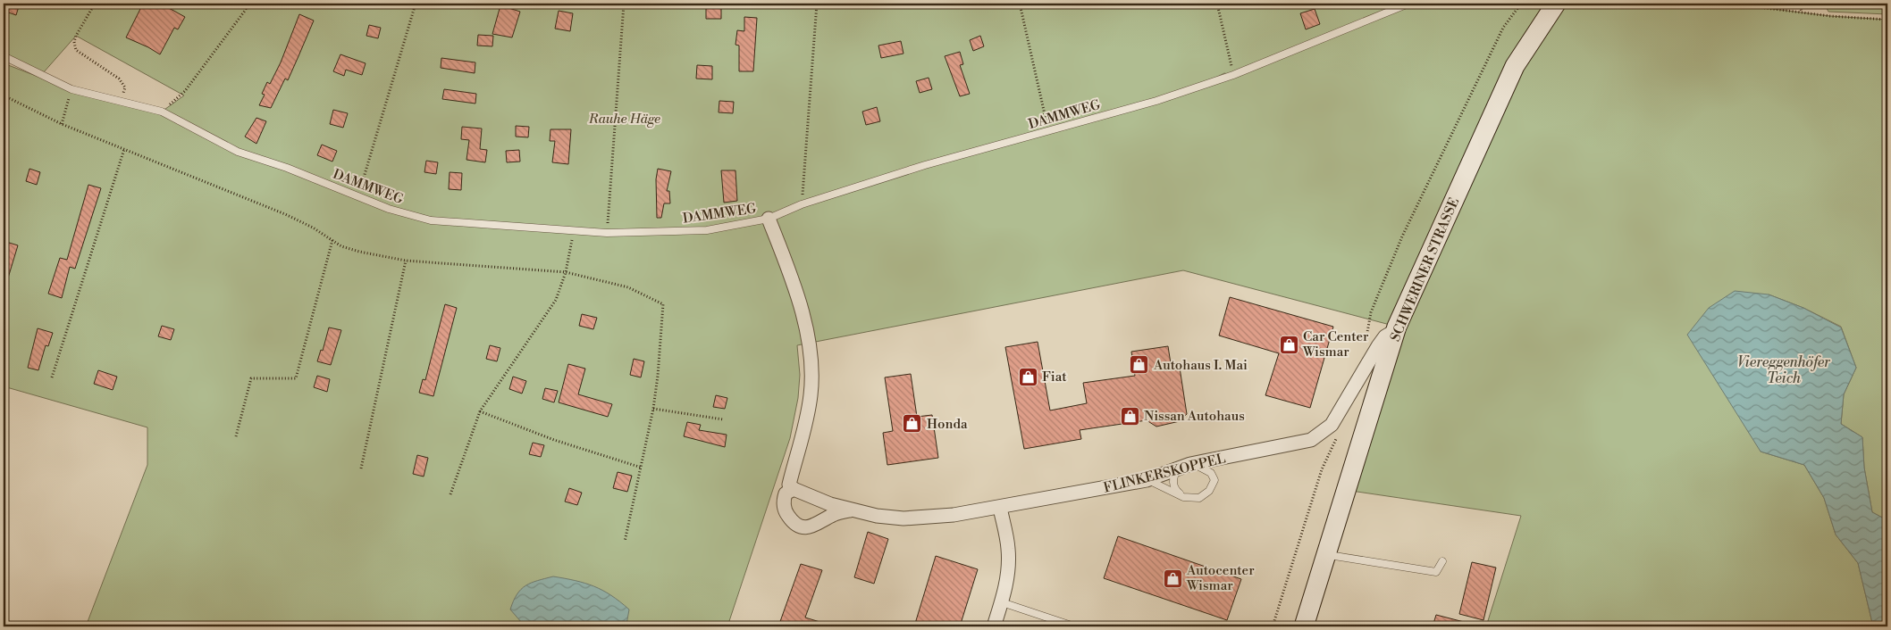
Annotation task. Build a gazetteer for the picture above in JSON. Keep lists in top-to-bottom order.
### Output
{
  "streets": {
    "main road": ["SCHWERINER STRASSE"],
    "street": ["FLINKERSKOPPEL"],
    "lane": ["DAMMWEG"]
  },
  "crossings": [
    ["DAMMWEG", "FLINKERSKOPPEL"],
    ["SCHWERINER STRASSE", "FLINKERSKOPPEL"]
  ],
  "water": ["Viereggenhöfer Teich"],
  "parks": ["Rauhe Häge"],
  "places": {
    "shop": [
      "Car Center Wismar",
      "Autohaus I. Mai",
      "Fiat",
      "Nissan Autohaus",
      "Honda",
      "Autocenter Wismar"
    ]
  }
}
